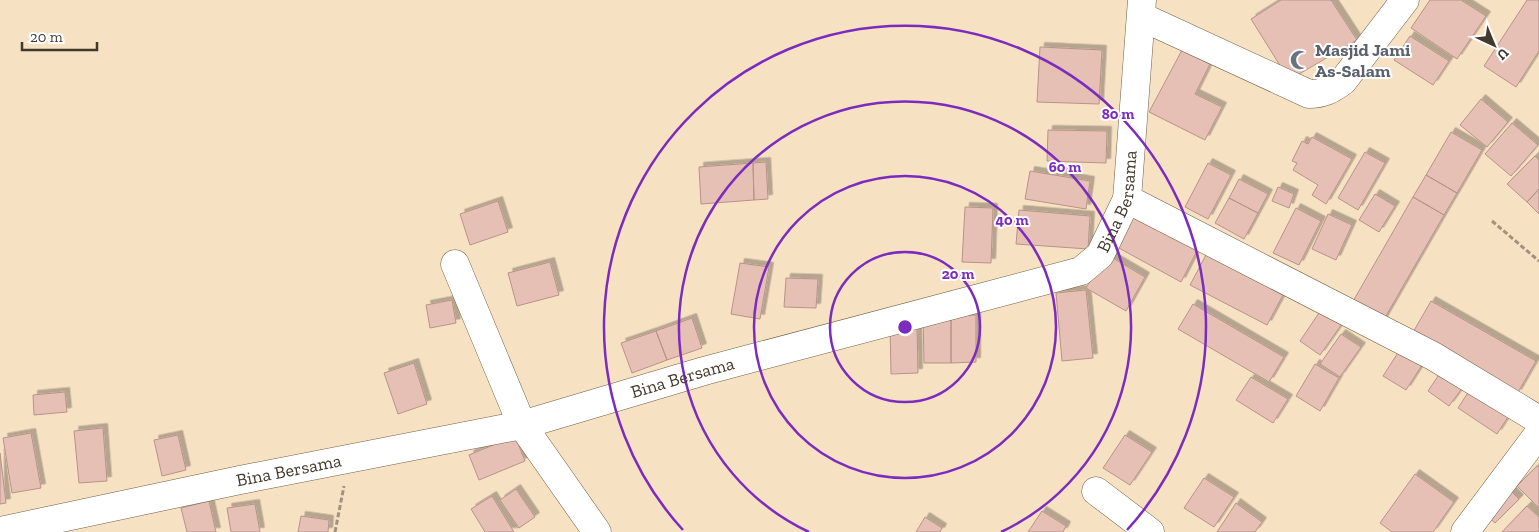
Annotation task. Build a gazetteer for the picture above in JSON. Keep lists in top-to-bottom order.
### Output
{
  "streets": {
    "street": ["Bina Bersama"]
  },
  "places": {
    "mosque": ["Masjid Jami As-Salam"]
  },
  "scale_bar": "20 m",
  "north": "bottom right",
  "rings": [
    "80 m",
    "60 m",
    "40 m",
    "20 m"
  ]
}
